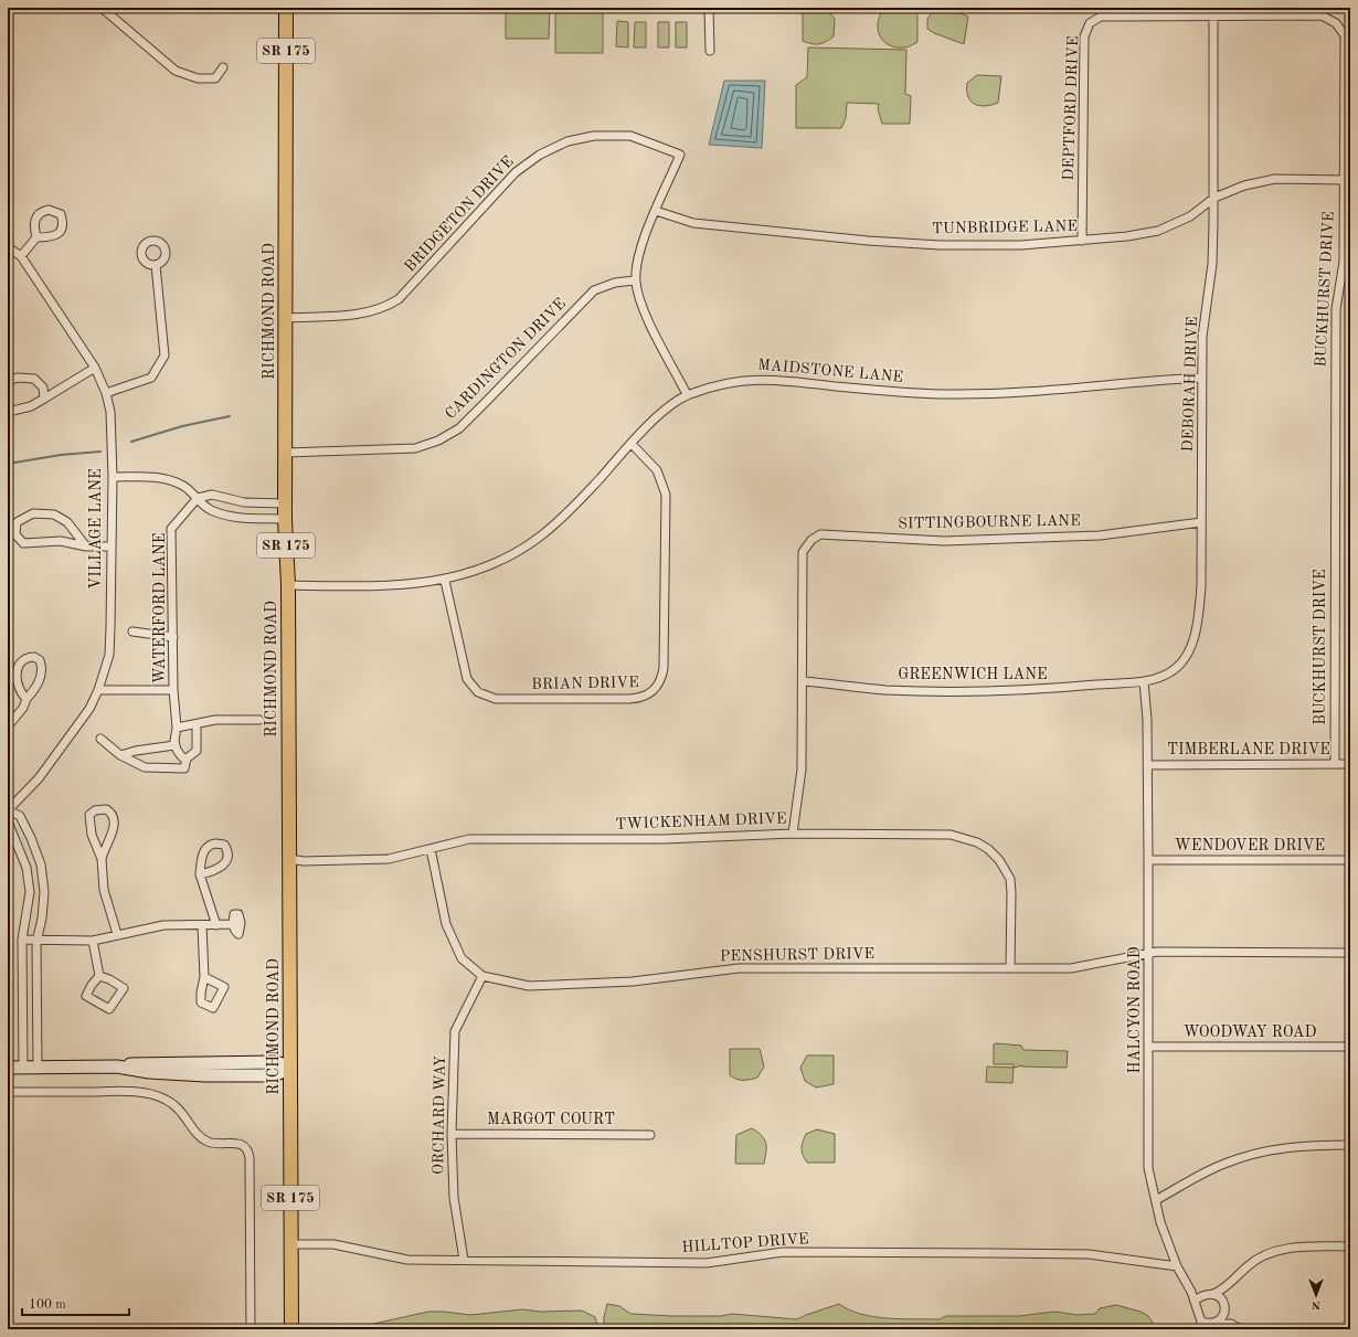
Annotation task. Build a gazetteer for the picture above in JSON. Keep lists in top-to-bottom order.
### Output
{
  "streets": {
    "main road": ["SR 175", "RICHMOND ROAD"],
    "street": [
      "DEPTFORD DRIVE",
      "BRIDGETON DRIVE",
      "TUNBRIDGE LANE",
      "BUCKHURST DRIVE",
      "CARDINGTON DRIVE",
      "MAIDSTONE LANE",
      "DEBORAH DRIVE",
      "SITTINGBOURNE LANE",
      "VILLAGE LANE",
      "WATERFORD LANE",
      "GREENWICH LANE",
      "BRIAN DRIVE",
      "TIMBERLANE DRIVE",
      "TWICKENHAM DRIVE",
      "WENDOVER DRIVE",
      "PENSHURST DRIVE",
      "HALCYON ROAD",
      "WOODWAY ROAD",
      "ORCHARD WAY",
      "MARGOT COURT",
      "HILLTOP DRIVE"
    ]
  },
  "crossings": [
    ["DEPTFORD DRIVE", "TUNBRIDGE LANE"],
    ["DEPTFORD DRIVE", "BUCKHURST DRIVE"],
    ["DEPTFORD DRIVE", "DEBORAH DRIVE"],
    ["BRIDGETON DRIVE", "TUNBRIDGE LANE"],
    ["BRIDGETON DRIVE", "RICHMOND ROAD"],
    ["TUNBRIDGE LANE", "BUCKHURST DRIVE"],
    ["TUNBRIDGE LANE", "DEBORAH DRIVE"],
    ["BUCKHURST DRIVE", "DEBORAH DRIVE"],
    ["BUCKHURST DRIVE", "TIMBERLANE DRIVE"],
    ["RICHMOND ROAD", "CARDINGTON DRIVE"],
    ["RICHMOND ROAD", "MAIDSTONE LANE"],
    ["RICHMOND ROAD", "TWICKENHAM DRIVE"],
    ["RICHMOND ROAD", "HILLTOP DRIVE"],
    ["MAIDSTONE LANE", "DEBORAH DRIVE"],
    ["MAIDSTONE LANE", "BRIAN DRIVE"],
    ["DEBORAH DRIVE", "SITTINGBOURNE LANE"],
    ["DEBORAH DRIVE", "GREENWICH LANE"],
    ["DEBORAH DRIVE", "HALCYON ROAD"],
    ["SITTINGBOURNE LANE", "GREENWICH LANE"],
    ["SITTINGBOURNE LANE", "TWICKENHAM DRIVE"],
    ["GREENWICH LANE", "HALCYON ROAD"],
    ["TIMBERLANE DRIVE", "HALCYON ROAD"],
    ["TWICKENHAM DRIVE", "PENSHURST DRIVE"],
    ["WENDOVER DRIVE", "HALCYON ROAD"],
    ["PENSHURST DRIVE", "HALCYON ROAD"],
    ["PENSHURST DRIVE", "ORCHARD WAY"],
    ["HALCYON ROAD", "WOODWAY ROAD"],
    ["HALCYON ROAD", "HILLTOP DRIVE"],
    ["ORCHARD WAY", "MARGOT COURT"],
    ["ORCHARD WAY", "HILLTOP DRIVE"]
  ],
  "scale_bar": "100 m",
  "north": "bottom"
}
